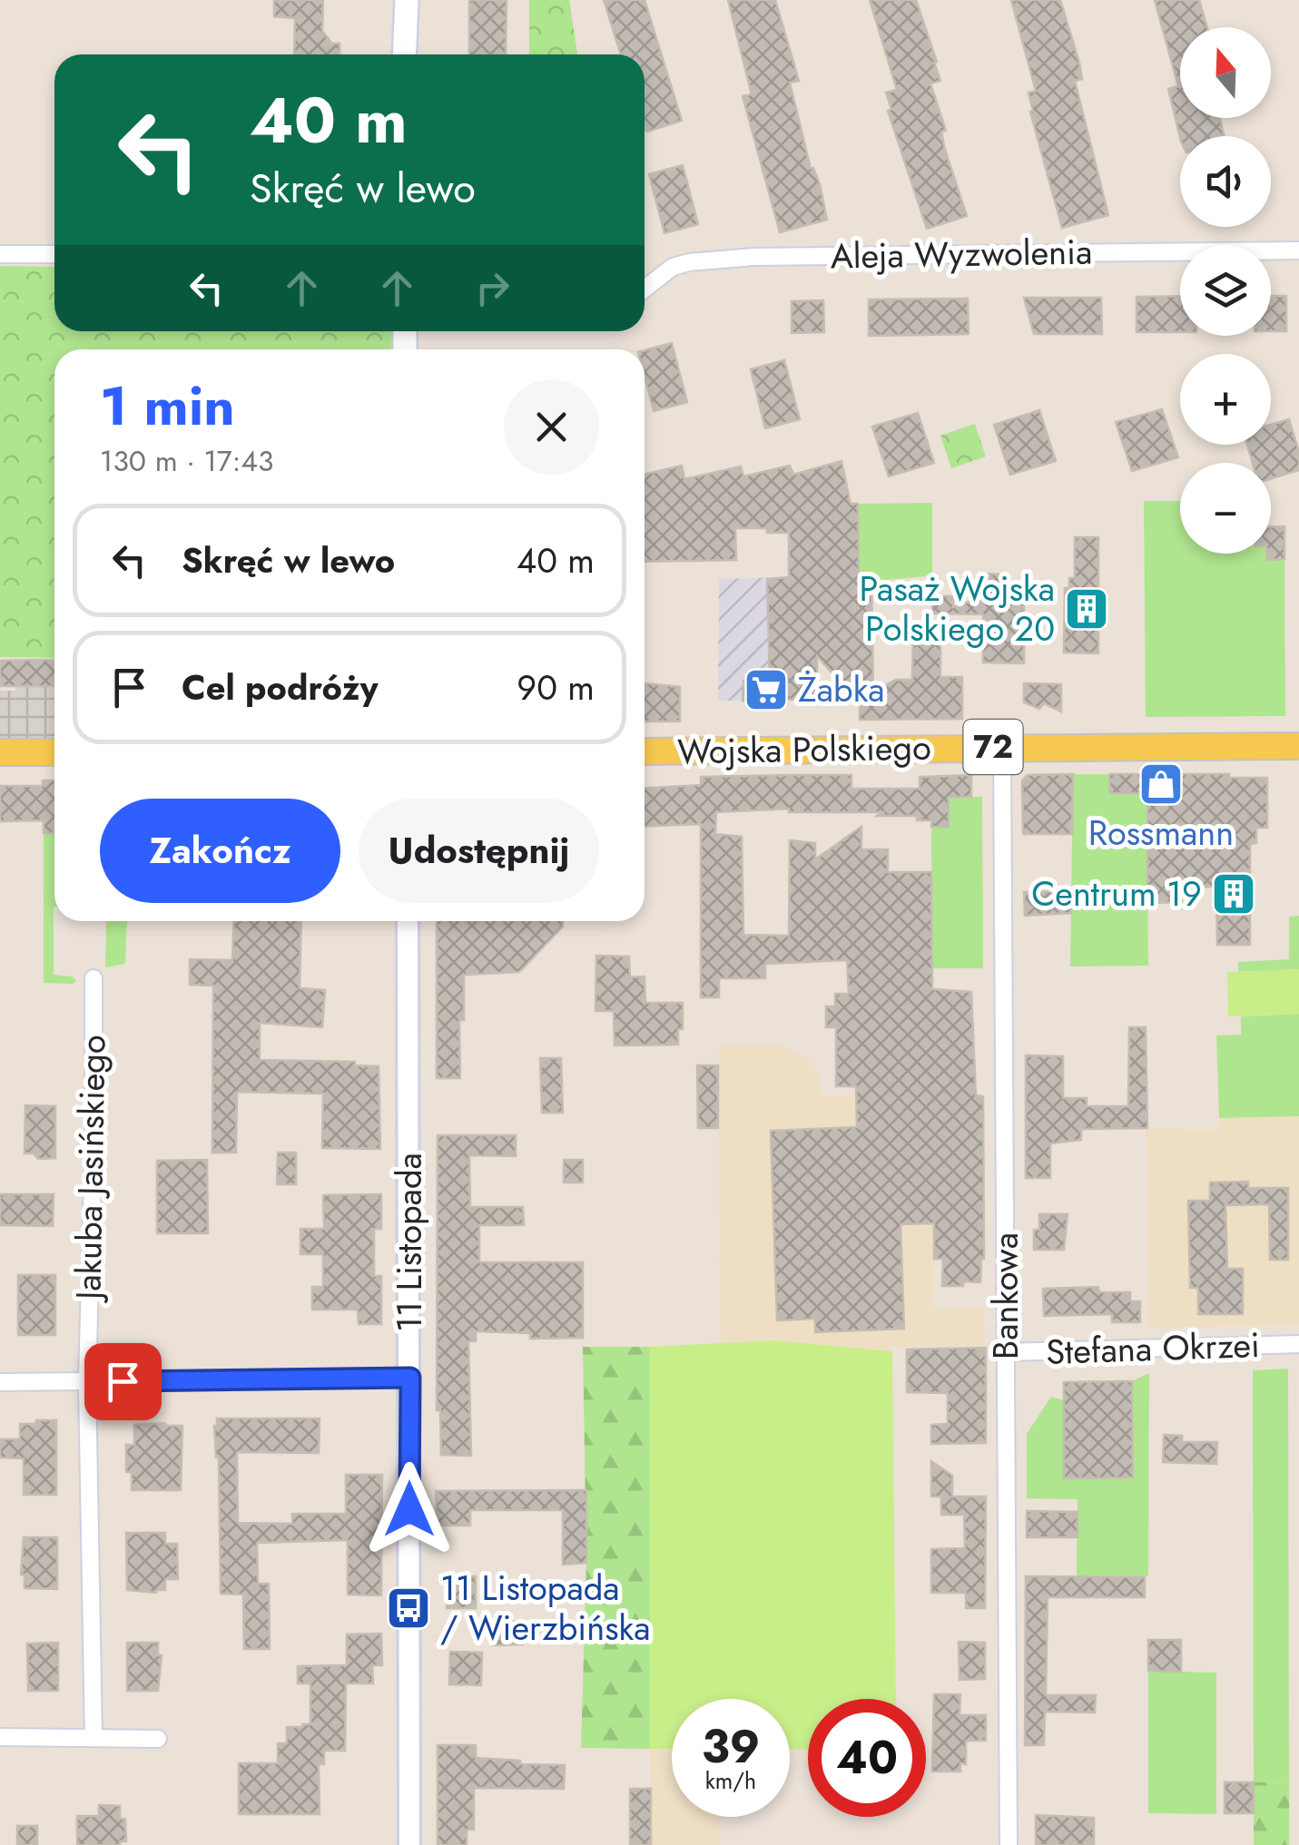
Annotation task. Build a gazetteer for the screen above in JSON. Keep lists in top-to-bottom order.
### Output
{
  "streets": {
    "main road": ["72", "Wojska Polskiego"],
    "street": [
      "Aleja Wyzwolenia",
      "Jakuba Jasińskiego",
      "11 Listopada",
      "Bankowa",
      "Stefana Okrzei"
    ]
  },
  "crossings": [
    ["Wojska Polskiego", "Bankowa"],
    ["Bankowa", "Stefana Okrzei"]
  ],
  "places": {
    "building": ["Pasaż Wojska Polskiego 20", "Centrum 19"],
    "supermarket": ["Żabka"],
    "shop": ["Rossmann"],
    "bus stop": ["11 Listopada / Wierzbińska"]
  },
  "north": "top",
  "page": {
    "map_buttons": ["+", "−"],
    "turn": ["40 m", "Skręć w lewo"],
    "heading": ["1 min", "130 m · 17:43"],
    "list": [
      {
        "name": "Skręć w lewo",
        "value": "40 m"
      },
      {
        "name": "Cel podróży",
        "value": "90 m"
      }
    ],
    "buttons": ["Zakończ", "Udostępnij"],
    "speed": "39 km/h",
    "limit": "40"
  }
}
